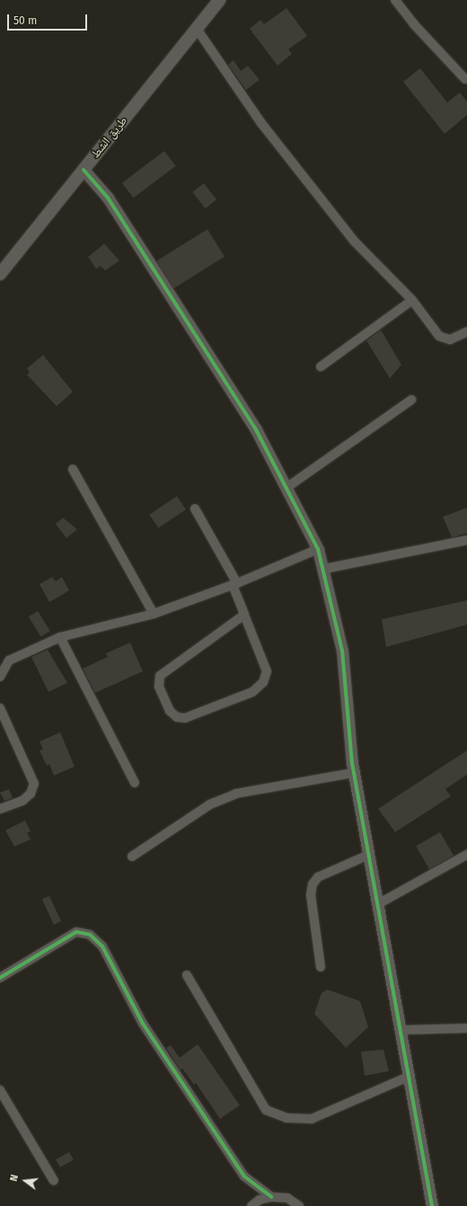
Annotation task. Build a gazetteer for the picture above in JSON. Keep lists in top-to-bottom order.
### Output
{
  "streets": {
    "main road": ["طريق الشط"]
  },
  "scale_bar": "50 m",
  "north": "left"
}
